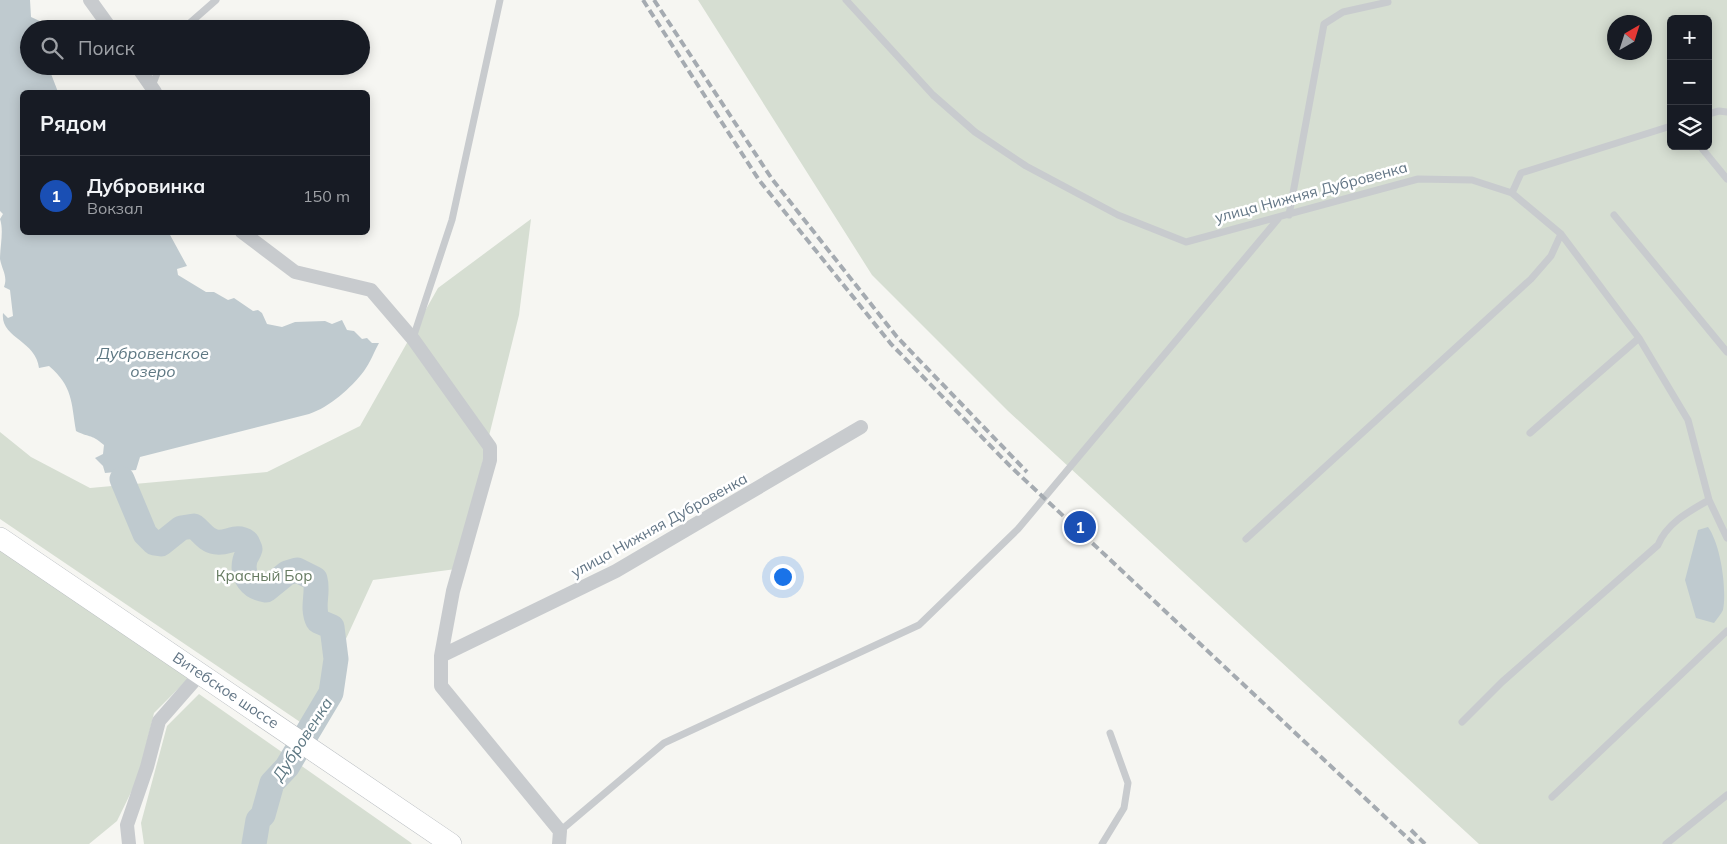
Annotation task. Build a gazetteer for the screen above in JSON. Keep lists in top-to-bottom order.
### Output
{
  "streets": {
    "main road": ["Витебское шоссе"],
    "street": ["улица Нижняя Дубровенка"]
  },
  "water": ["Дубровенское озеро", "Дубровенка"],
  "parks": ["Красный Бор"],
  "north": "top right",
  "page": {
    "map_buttons": ["+", "−"],
    "search": "Поиск",
    "heading": "Рядом",
    "list": [
      {
        "mark": "1",
        "name": "Дубровинка",
        "note": "Вокзал",
        "value": "150 m"
      }
    ],
    "pins": "1"
  }
}
